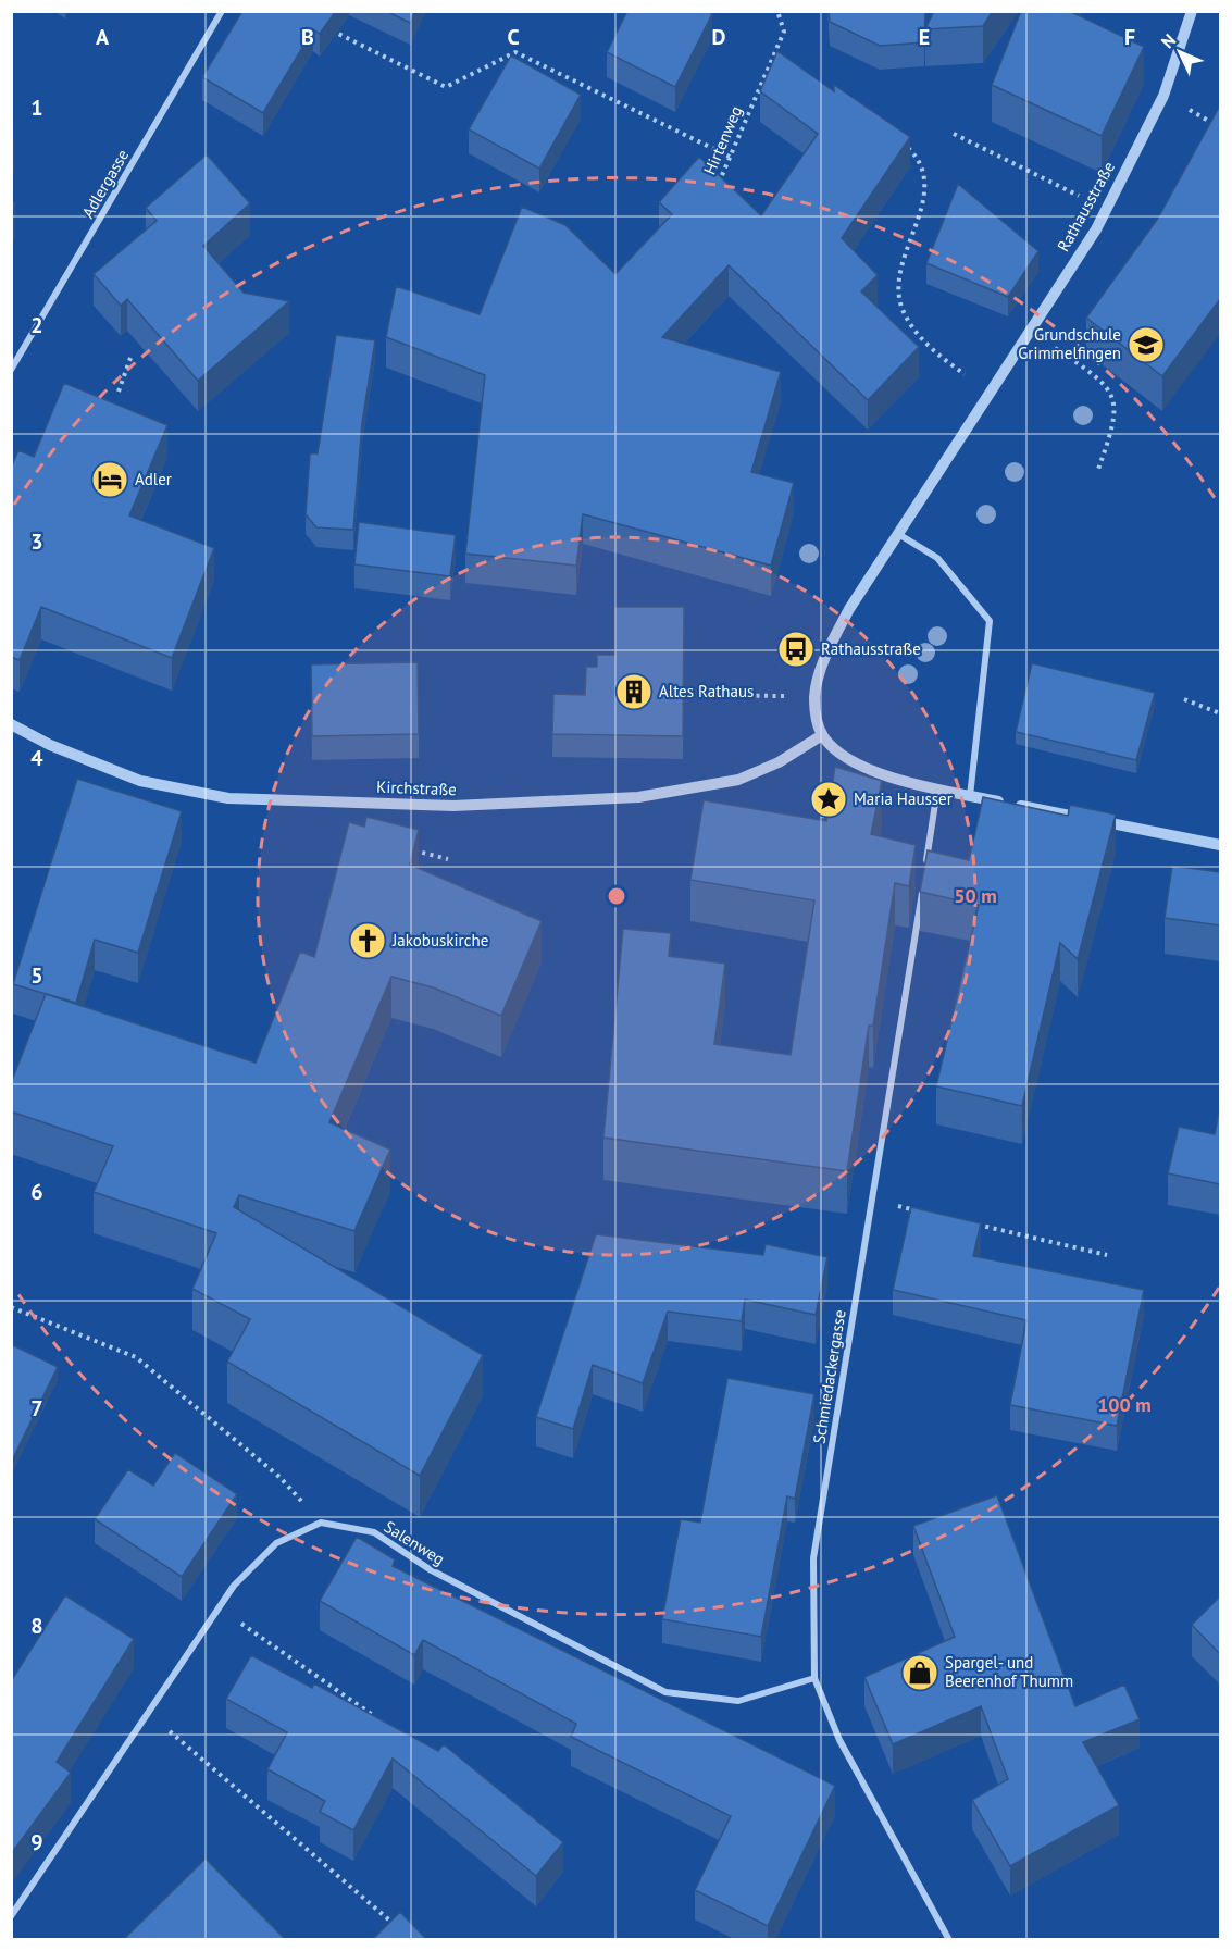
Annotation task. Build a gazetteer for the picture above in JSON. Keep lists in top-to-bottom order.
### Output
{
  "streets": {
    "street": [
      "Adlergasse",
      "Rathausstraße",
      "Kirchstraße",
      "Schmiedackergasse",
      "Salenweg"
    ],
    "path": ["Hirtenweg"]
  },
  "crossings": [
    ["Rathausstraße", "Kirchstraße"],
    ["Schmiedackergasse", "Salenweg"]
  ],
  "places": {
    "school or university": ["Grundschule Grimmelfingen"],
    "hotel": ["Adler"],
    "bus stop": ["Rathausstraße"],
    "building": ["Altes Rathaus"],
    "place": ["Maria Hausser"],
    "church": ["Jakobuskirche"],
    "shop": ["Spargel- und Beerenhof Thumm"]
  },
  "north": "top left",
  "grid": {
    "columns": [
      "A",
      "B",
      "C",
      "D",
      "E",
      "F"
    ],
    "rows": [
      "1",
      "2",
      "3",
      "4",
      "5",
      "6",
      "7",
      "8",
      "9"
    ]
  },
  "rings": ["50 m", "100 m"]
}
